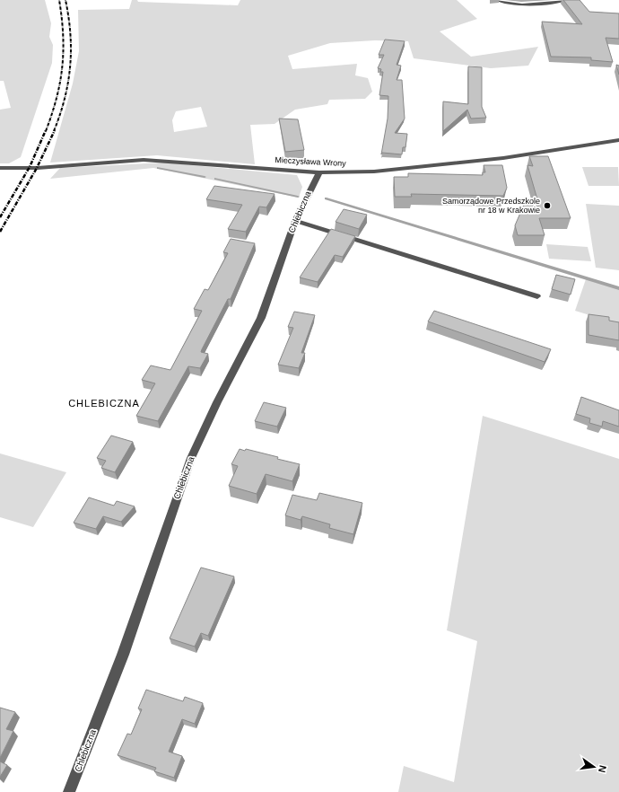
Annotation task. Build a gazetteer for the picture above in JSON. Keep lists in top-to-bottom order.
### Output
{
  "streets": {
    "street": ["Mieczysława Wrony", "Chlebiczna"]
  },
  "crossings": [
    ["Mieczysława Wrony", "Chlebiczna"]
  ],
  "districts": ["CHLEBICZNA"],
  "places": ["Samorządowe Przedszkole nr 18 w Krakowie"],
  "north": "right"
}
